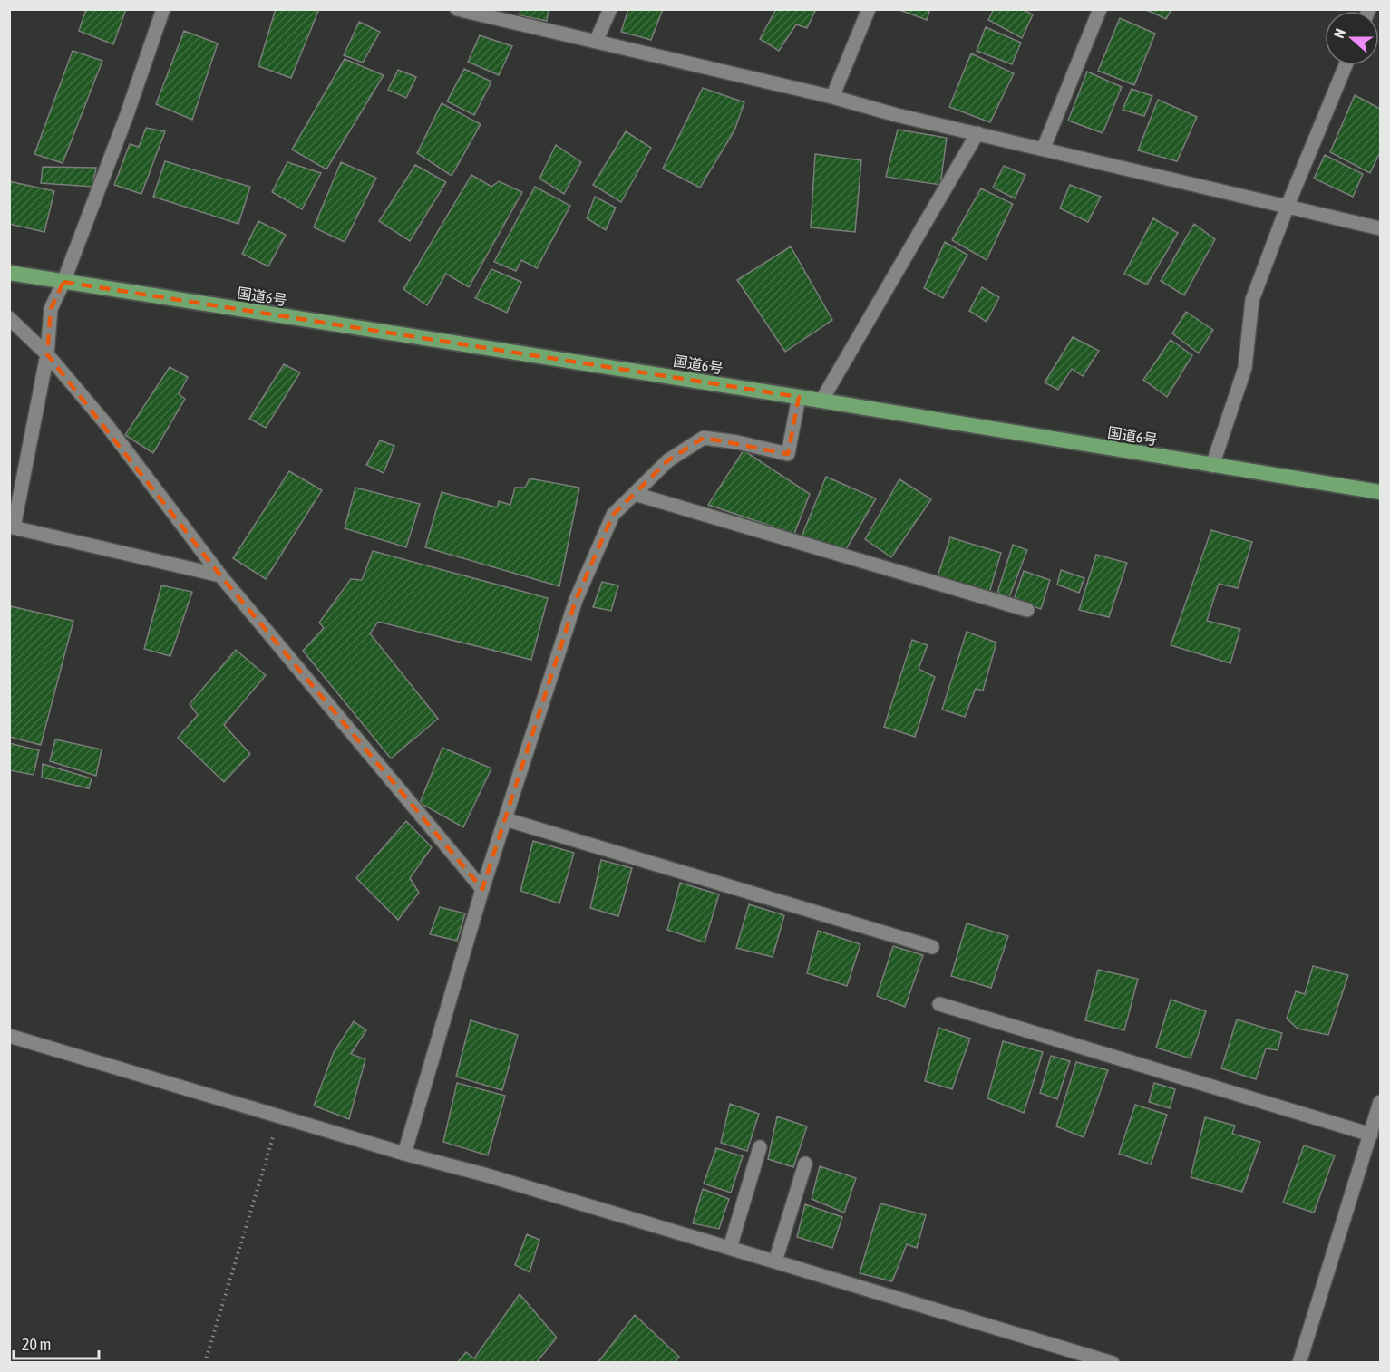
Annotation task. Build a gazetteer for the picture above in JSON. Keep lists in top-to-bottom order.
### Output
{
  "streets": {
    "highway": ["国道6号"]
  },
  "scale_bar": "20 m",
  "north": "left"
}
